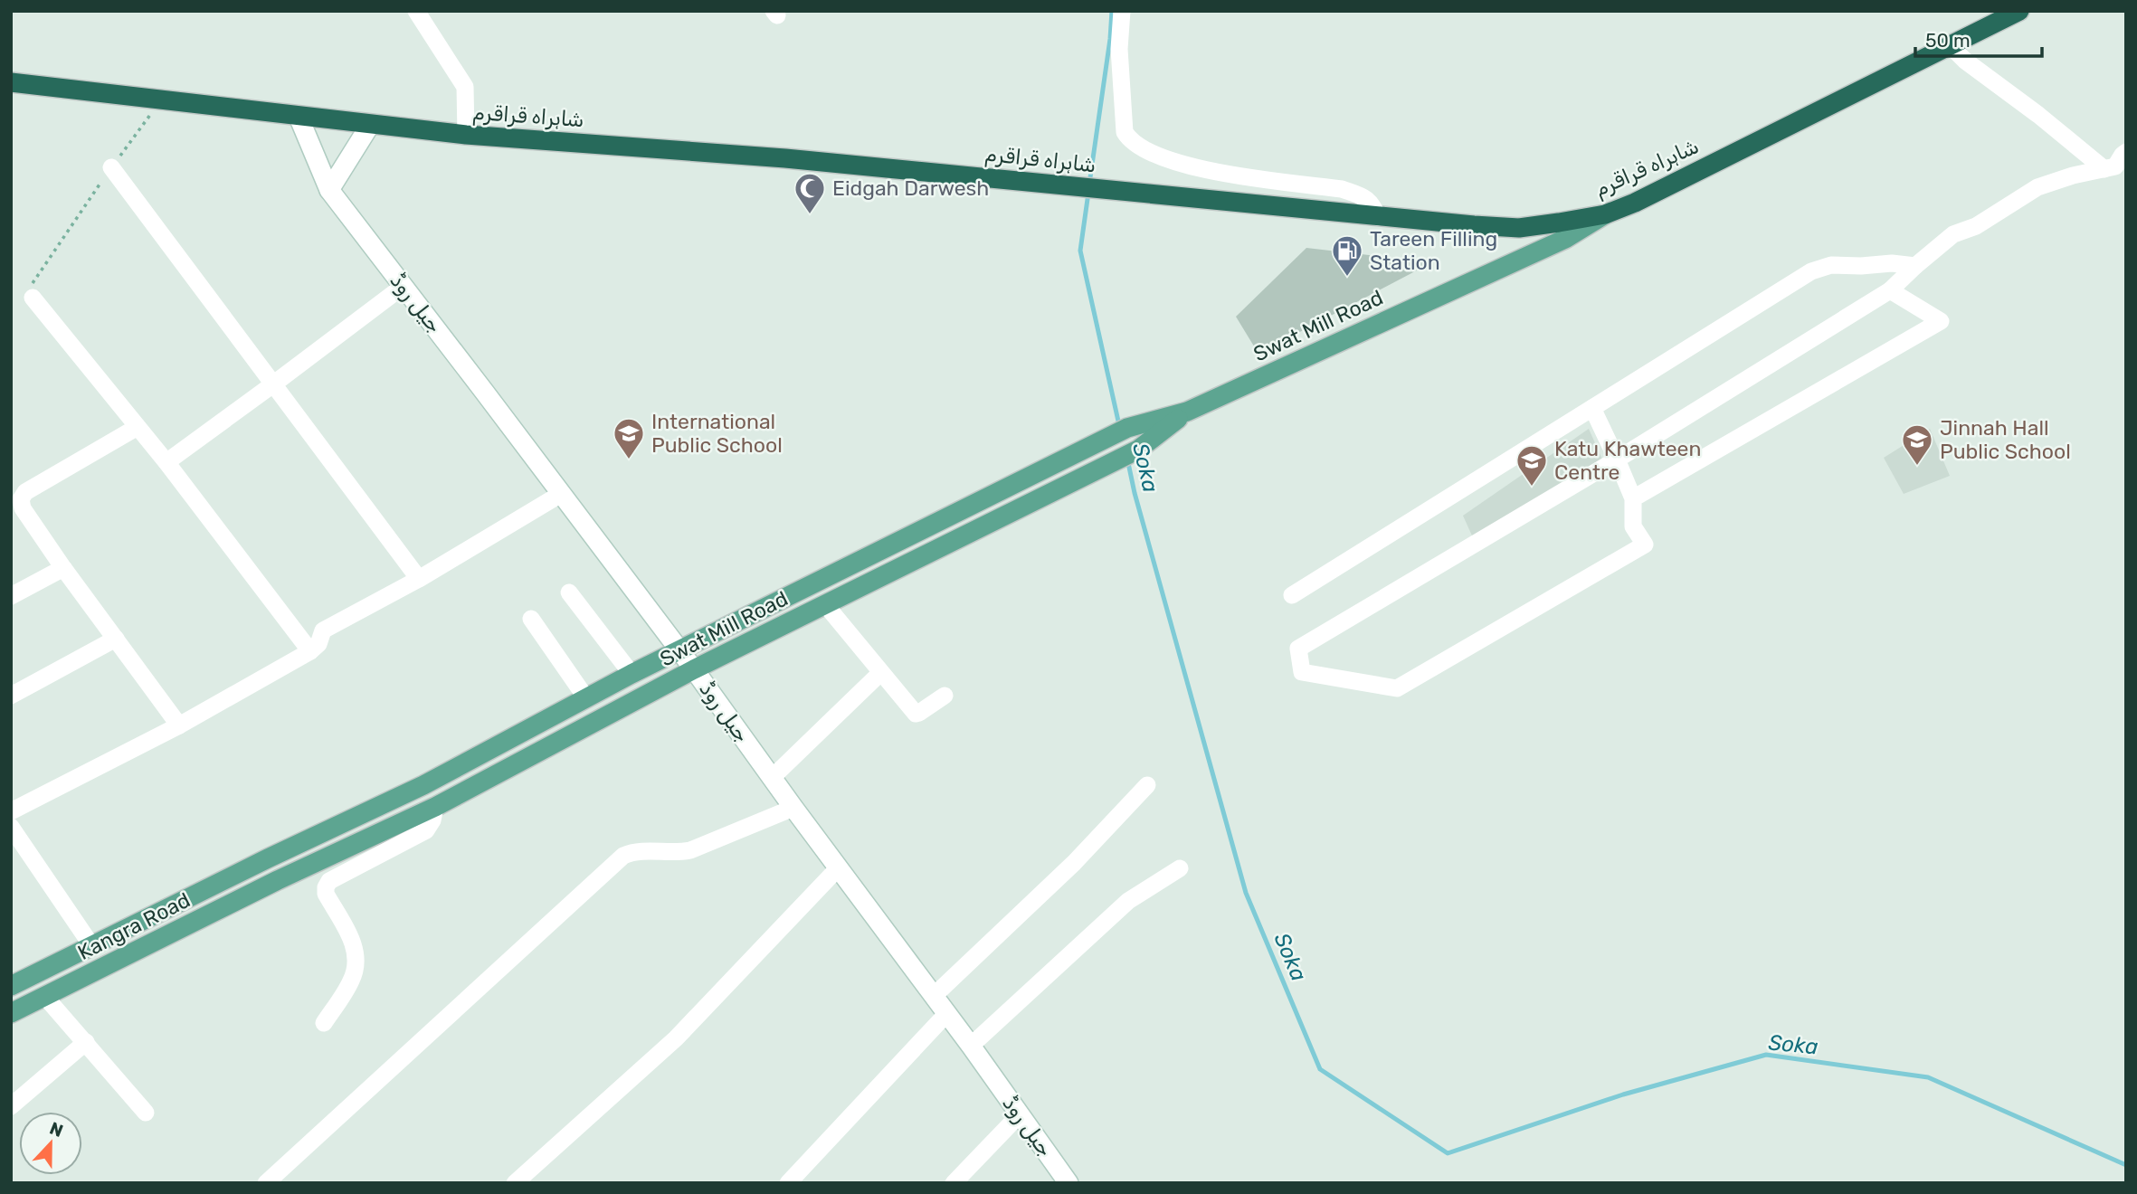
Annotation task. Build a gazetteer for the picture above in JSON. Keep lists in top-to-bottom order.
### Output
{
  "streets": {
    "highway": ["شاہراہ قراقرم"],
    "main road": ["Swat Mill Road", "Kangra Road"],
    "street": ["جیل روڈ"]
  },
  "crossings": [
    ["شاہراہ قراقرم", "جیل روڈ"],
    ["شاہراہ قراقرم", "Swat Mill Road"],
    ["جیل روڈ", "Swat Mill Road"],
    ["Swat Mill Road", "Kangra Road"]
  ],
  "water": ["Soka"],
  "places": {
    "mosque": ["Eidgah Darwesh"],
    "fuel station": ["Tareen Filling Station"],
    "school or university": ["International Public School", "Jinnah Hall Public School", "Katu Khawteen Centre"]
  },
  "scale_bar": "50 m",
  "north": "top"
}
